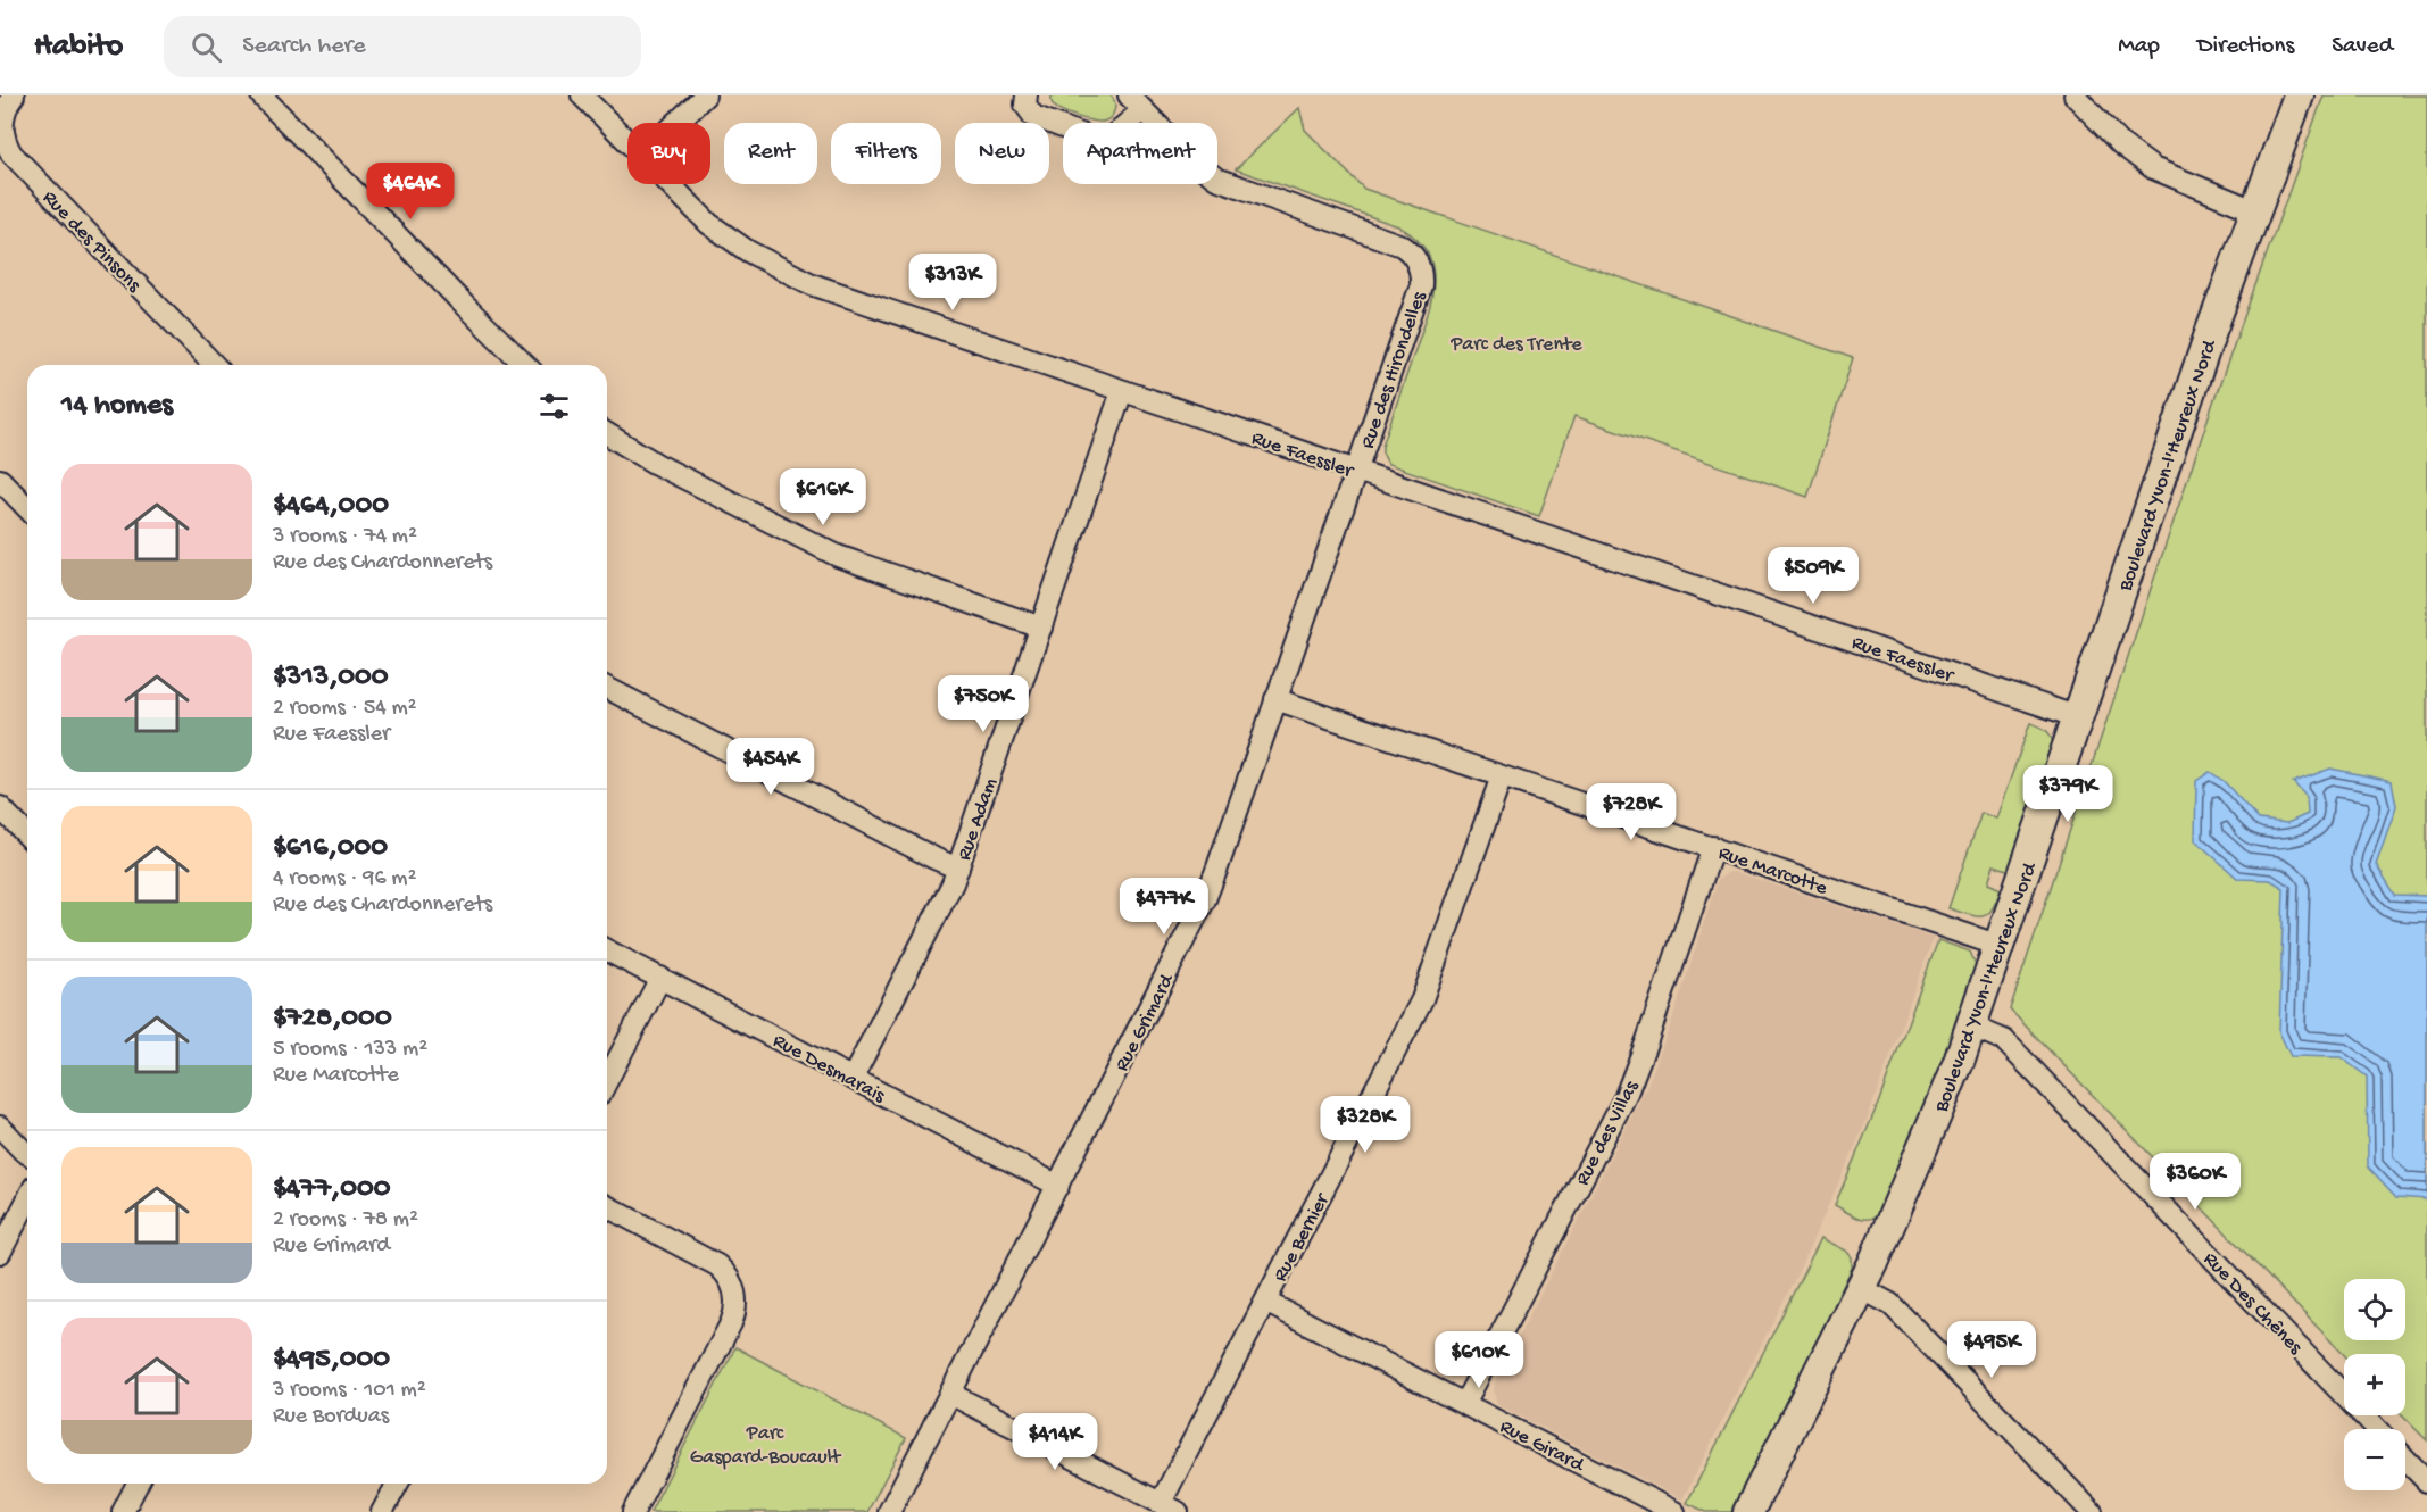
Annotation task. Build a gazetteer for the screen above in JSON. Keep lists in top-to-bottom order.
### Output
{
  "streets": {
    "street": [
      "Rue des Pinsons",
      "Rue des Hirondelles",
      "Rue Faessler",
      "Boulevard Yvon-l'Heureux Nord",
      "Rue Adam",
      "Rue Marcotte",
      "Rue Grimard",
      "Rue Desmarais",
      "Rue des Villas",
      "Rue Bernier",
      "Rue Des Chênes",
      "Rue Girard"
    ]
  },
  "crossings": [
    ["Rue des Hirondelles", "Rue Faessler"],
    ["Rue des Hirondelles", "Rue Grimard"],
    ["Rue Faessler", "Boulevard Yvon-l'Heureux Nord"],
    ["Rue Faessler", "Rue Adam"],
    ["Rue Faessler", "Rue Grimard"],
    ["Boulevard Yvon-l'Heureux Nord", "Rue Marcotte"],
    ["Boulevard Yvon-l'Heureux Nord", "Rue Des Chênes"],
    ["Rue Adam", "Rue Desmarais"],
    ["Rue Marcotte", "Rue Grimard"],
    ["Rue Marcotte", "Rue des Villas"],
    ["Rue Marcotte", "Rue Bernier"],
    ["Rue Grimard", "Rue Desmarais"],
    ["Rue des Villas", "Rue Girard"],
    ["Rue Bernier", "Rue Girard"]
  ],
  "parks": ["Parc des Trente", "Parc Gaspard-Boucault"],
  "page": {
    "header": "Habito",
    "search": "Search here",
    "nav": ["Map", "Directions", "Saved"],
    "chip": [
      "Buy",
      "Rent",
      "Filters",
      "New",
      "Apartment"
    ],
    "price": [
      "$464K",
      "$313K",
      "$616K",
      "$509K",
      "$750K",
      "$454K",
      "$379K",
      "$728K",
      "$477K",
      "$328K",
      "$360K",
      "$495K",
      "$610K",
      "$414K"
    ],
    "heading": "14 homes",
    "list": [
      {
        "name": "$464,000",
        "note": "3 rooms · 74 m² · Rue des Chardonnerets"
      },
      {
        "name": "$313,000",
        "note": "2 rooms · 54 m² · Rue Faessler"
      },
      {
        "name": "$616,000",
        "note": "4 rooms · 96 m² · Rue des Chardonnerets"
      },
      {
        "name": "$728,000",
        "note": "5 rooms · 133 m² · Rue Marcotte"
      },
      {
        "name": "$477,000",
        "note": "2 rooms · 78 m² · Rue Grimard"
      },
      {
        "name": "$495,000",
        "note": "3 rooms · 101 m² · Rue Borduas"
      }
    ],
    "map_buttons": ["+", "−"]
  }
}
